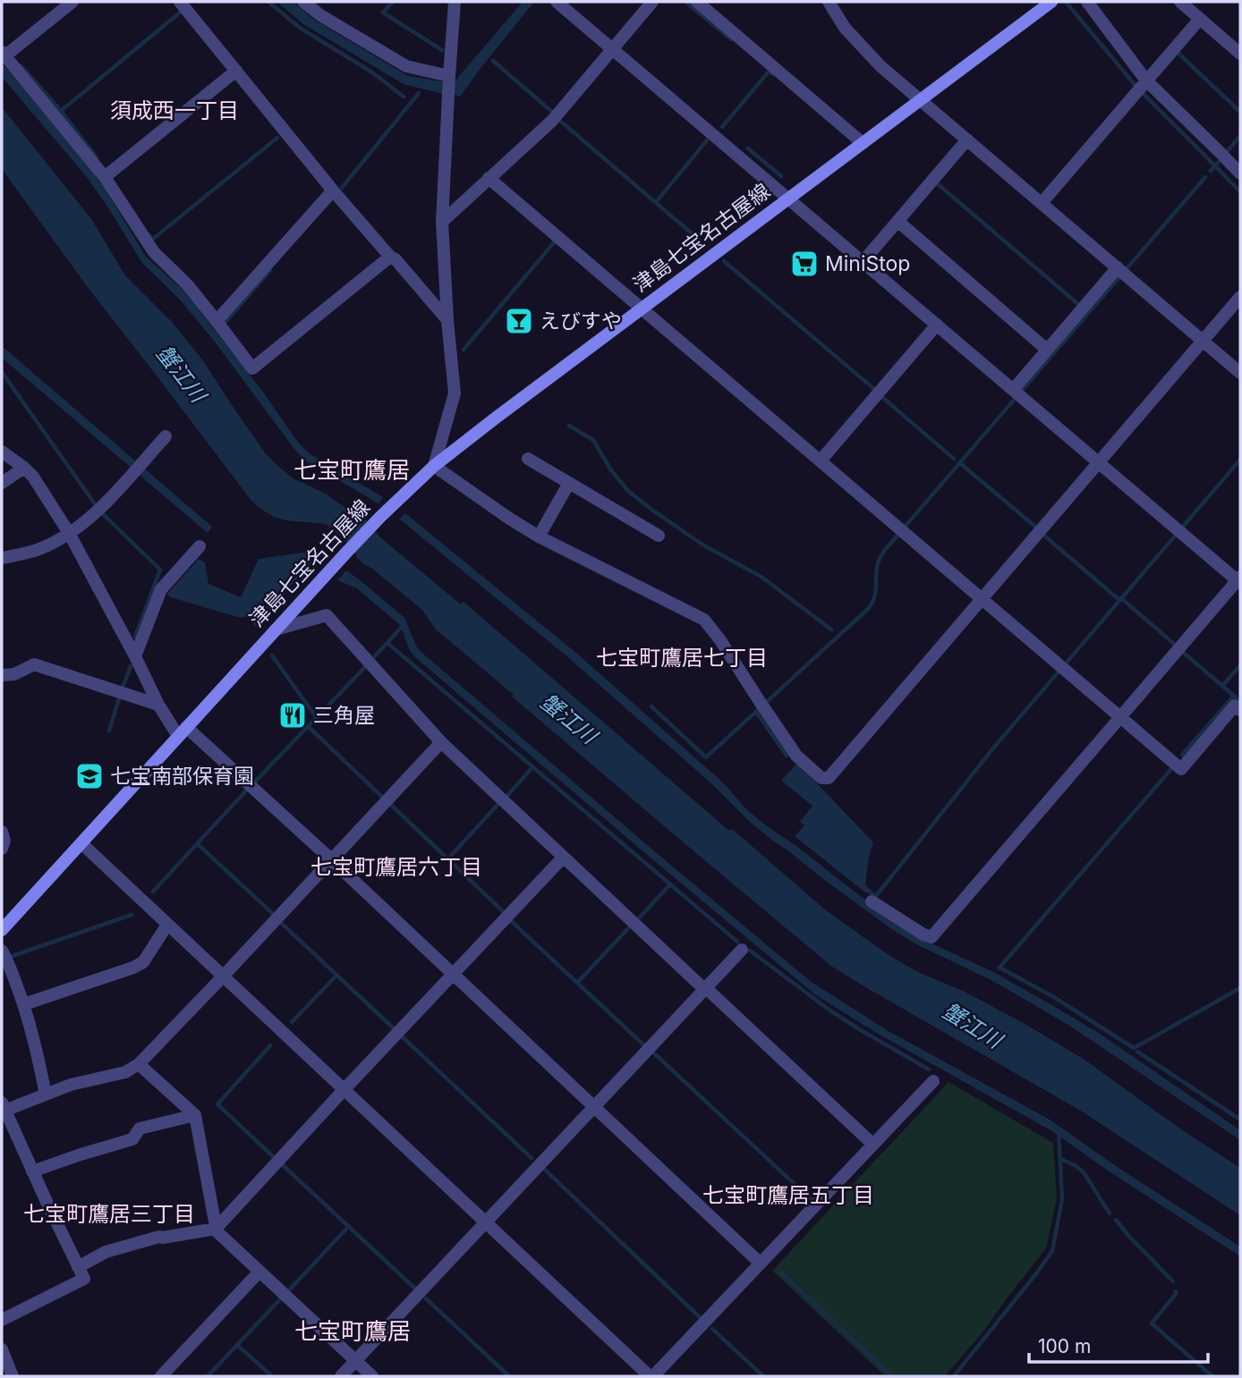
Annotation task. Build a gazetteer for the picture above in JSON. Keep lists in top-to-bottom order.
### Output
{
  "streets": {
    "main road": ["津島七宝名古屋線"]
  },
  "districts": [
    "須成西一丁目",
    "七宝町鷹居",
    "七宝町鷹居七丁目",
    "七宝町鷹居六丁目",
    "七宝町鷹居五丁目",
    "七宝町鷹居三丁目",
    "七宝町鷹居"
  ],
  "water": ["蟹江川"],
  "places": {
    "supermarket": ["MiniStop"],
    "bar": ["えびすや"],
    "restaurant": ["三角屋"],
    "school or university": ["七宝南部保育園"]
  },
  "scale_bar": "100 m"
}
